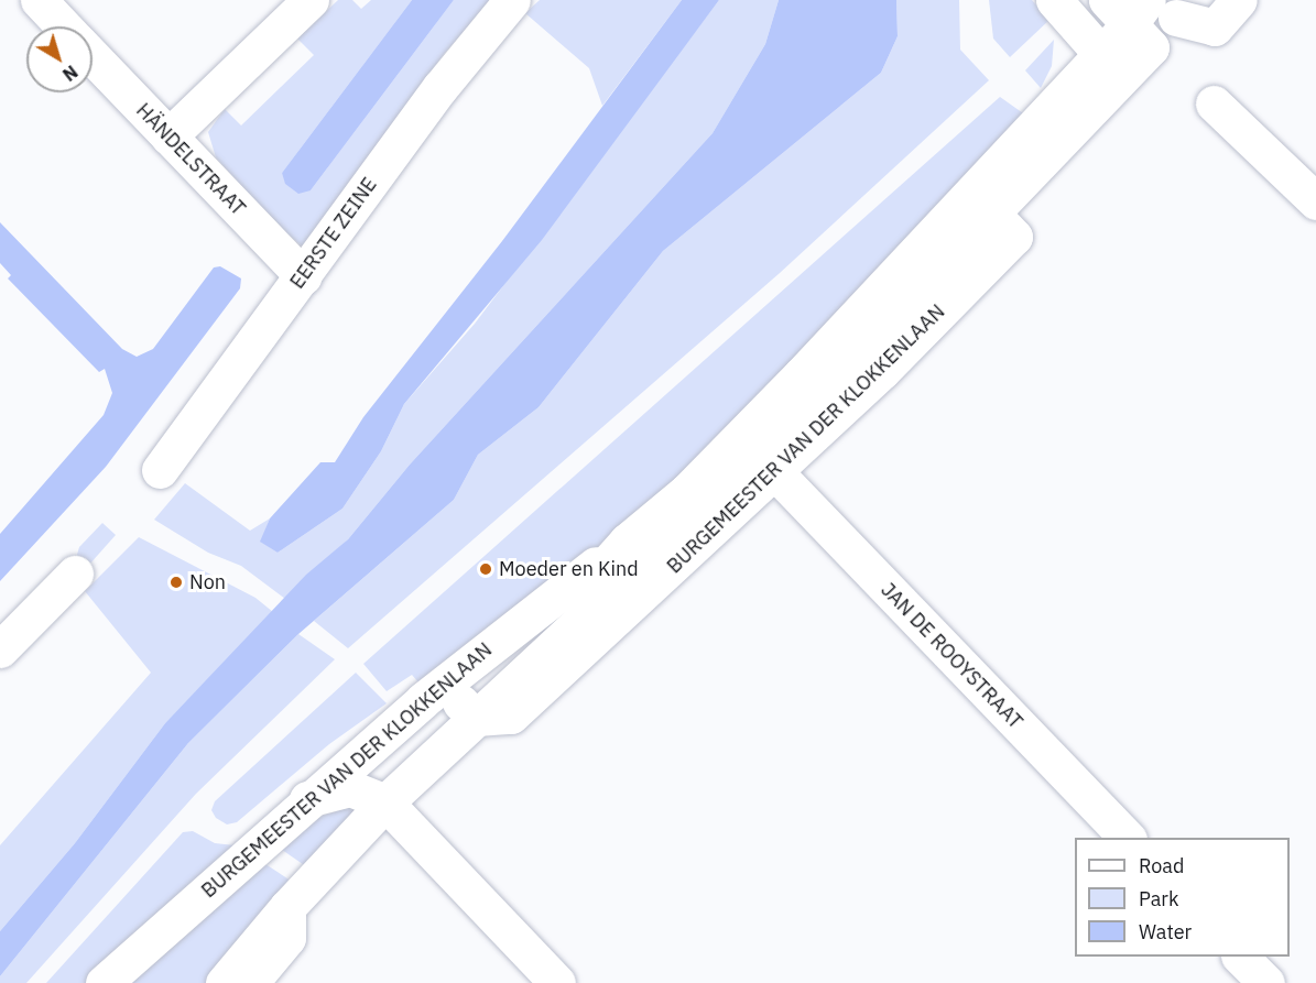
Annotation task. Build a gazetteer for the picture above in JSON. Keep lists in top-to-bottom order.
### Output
{
  "streets": {
    "street": [
      "HÄNDELSTRAAT",
      "EERSTE ZEINE",
      "BURGEMEESTER VAN DER KLOKKENLAAN",
      "JAN DE ROOYSTRAAT"
    ]
  },
  "crossings": [
    ["HÄNDELSTRAAT", "EERSTE ZEINE"],
    ["BURGEMEESTER VAN DER KLOKKENLAAN", "JAN DE ROOYSTRAAT"]
  ],
  "places": ["Moeder en Kind", "Non"],
  "legend": ["Road", "Park", "Water"],
  "north": "bottom right"
}
